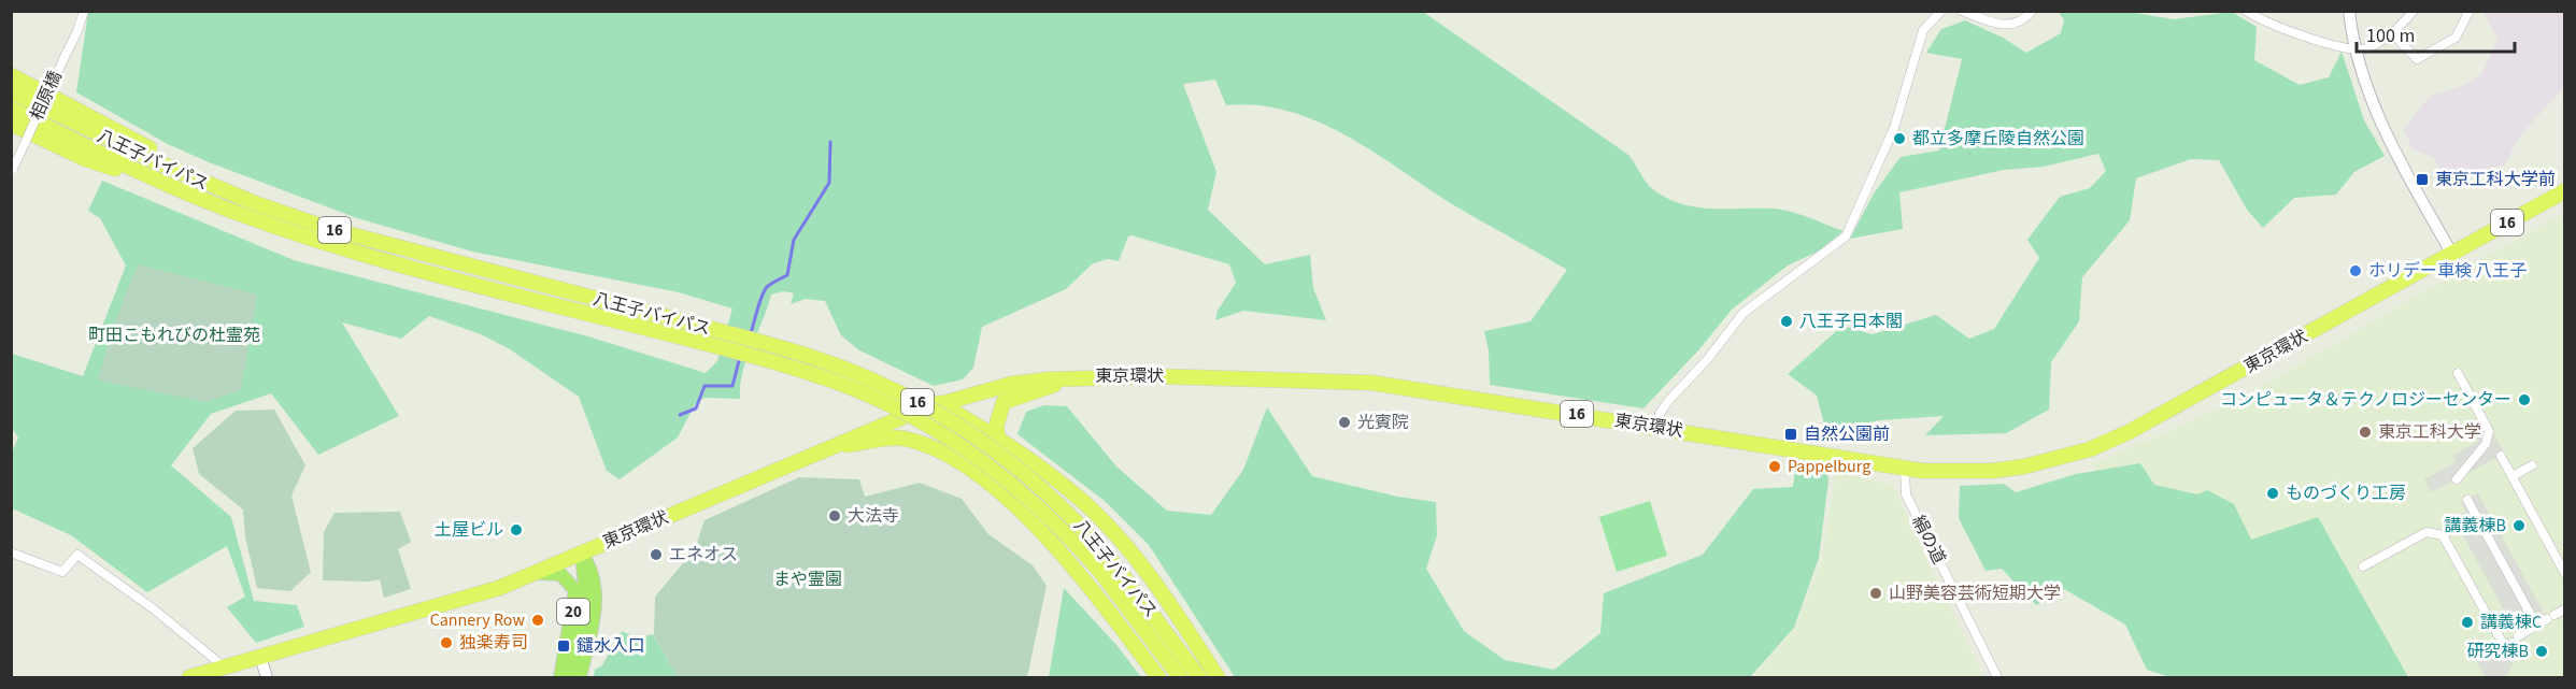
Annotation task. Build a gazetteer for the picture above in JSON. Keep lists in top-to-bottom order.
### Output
{
  "streets": {
    "highway": ["八王子バイパス", "16", "東京環状"],
    "main road": ["20"],
    "street": ["相原橋", "絹の道"]
  },
  "crossings": [
    ["八王子バイパス", "16"],
    ["16", "東京環状"],
    ["16", "20"],
    ["東京環状", "絹の道"],
    ["東京環状", "20"]
  ],
  "parks": ["町田こもれびの杜霊苑", "まや霊園"],
  "places": {
    "other": [
      "都立多摩丘陵自然公園",
      "ホリデー車検 八王子",
      "八王子日本閣",
      "コンピュータ＆テクノロジーセンター",
      "光賓院",
      "東京工科大学",
      "Pappelburg",
      "ものづくり工房",
      "大法寺",
      "講義棟B",
      "土屋ビル",
      "エネオス",
      "山野美容芸術短期大学",
      "Cannery Row",
      "講義棟C",
      "独楽寿司",
      "研究棟B"
    ],
    "transit": ["東京工科大学前", "自然公園前", "鑓水入口"]
  },
  "scale_bar": "100 m"
}
